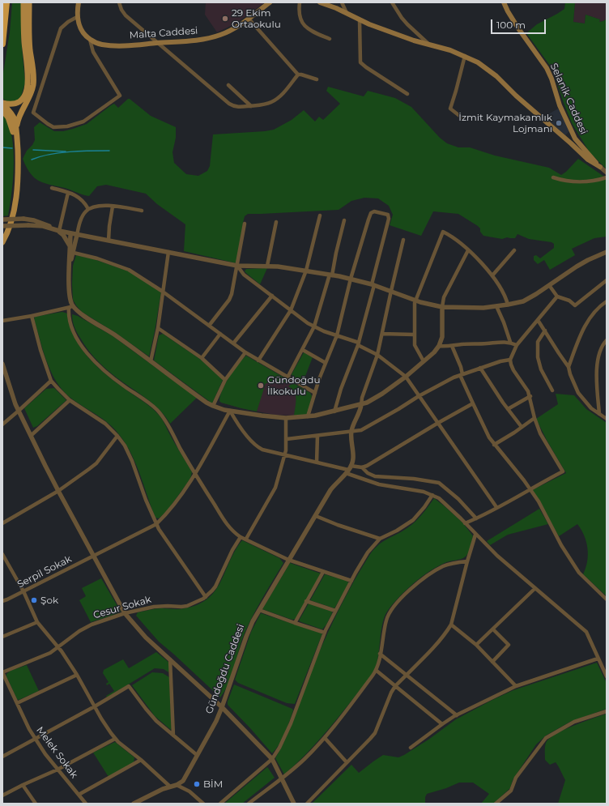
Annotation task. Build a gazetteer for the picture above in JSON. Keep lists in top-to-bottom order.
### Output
{
  "streets": {
    "main road": ["Malta Caddesi", "Selanik Caddesi"],
    "street": [
      "Serpil Sokak",
      "Cesur Sokak",
      "Gündoğdu Caddesi",
      "Melek Sokak"
    ]
  },
  "crossings": [
    ["Cesur Sokak", "Melek Sokak"]
  ],
  "places": [
    "29 Ekim Ortaokulu",
    "İzmit Kaymakamlık Lojmanı",
    "Gündoğdu İlkokulu",
    "Şok",
    "BİM"
  ],
  "scale_bar": "100 m"
}
